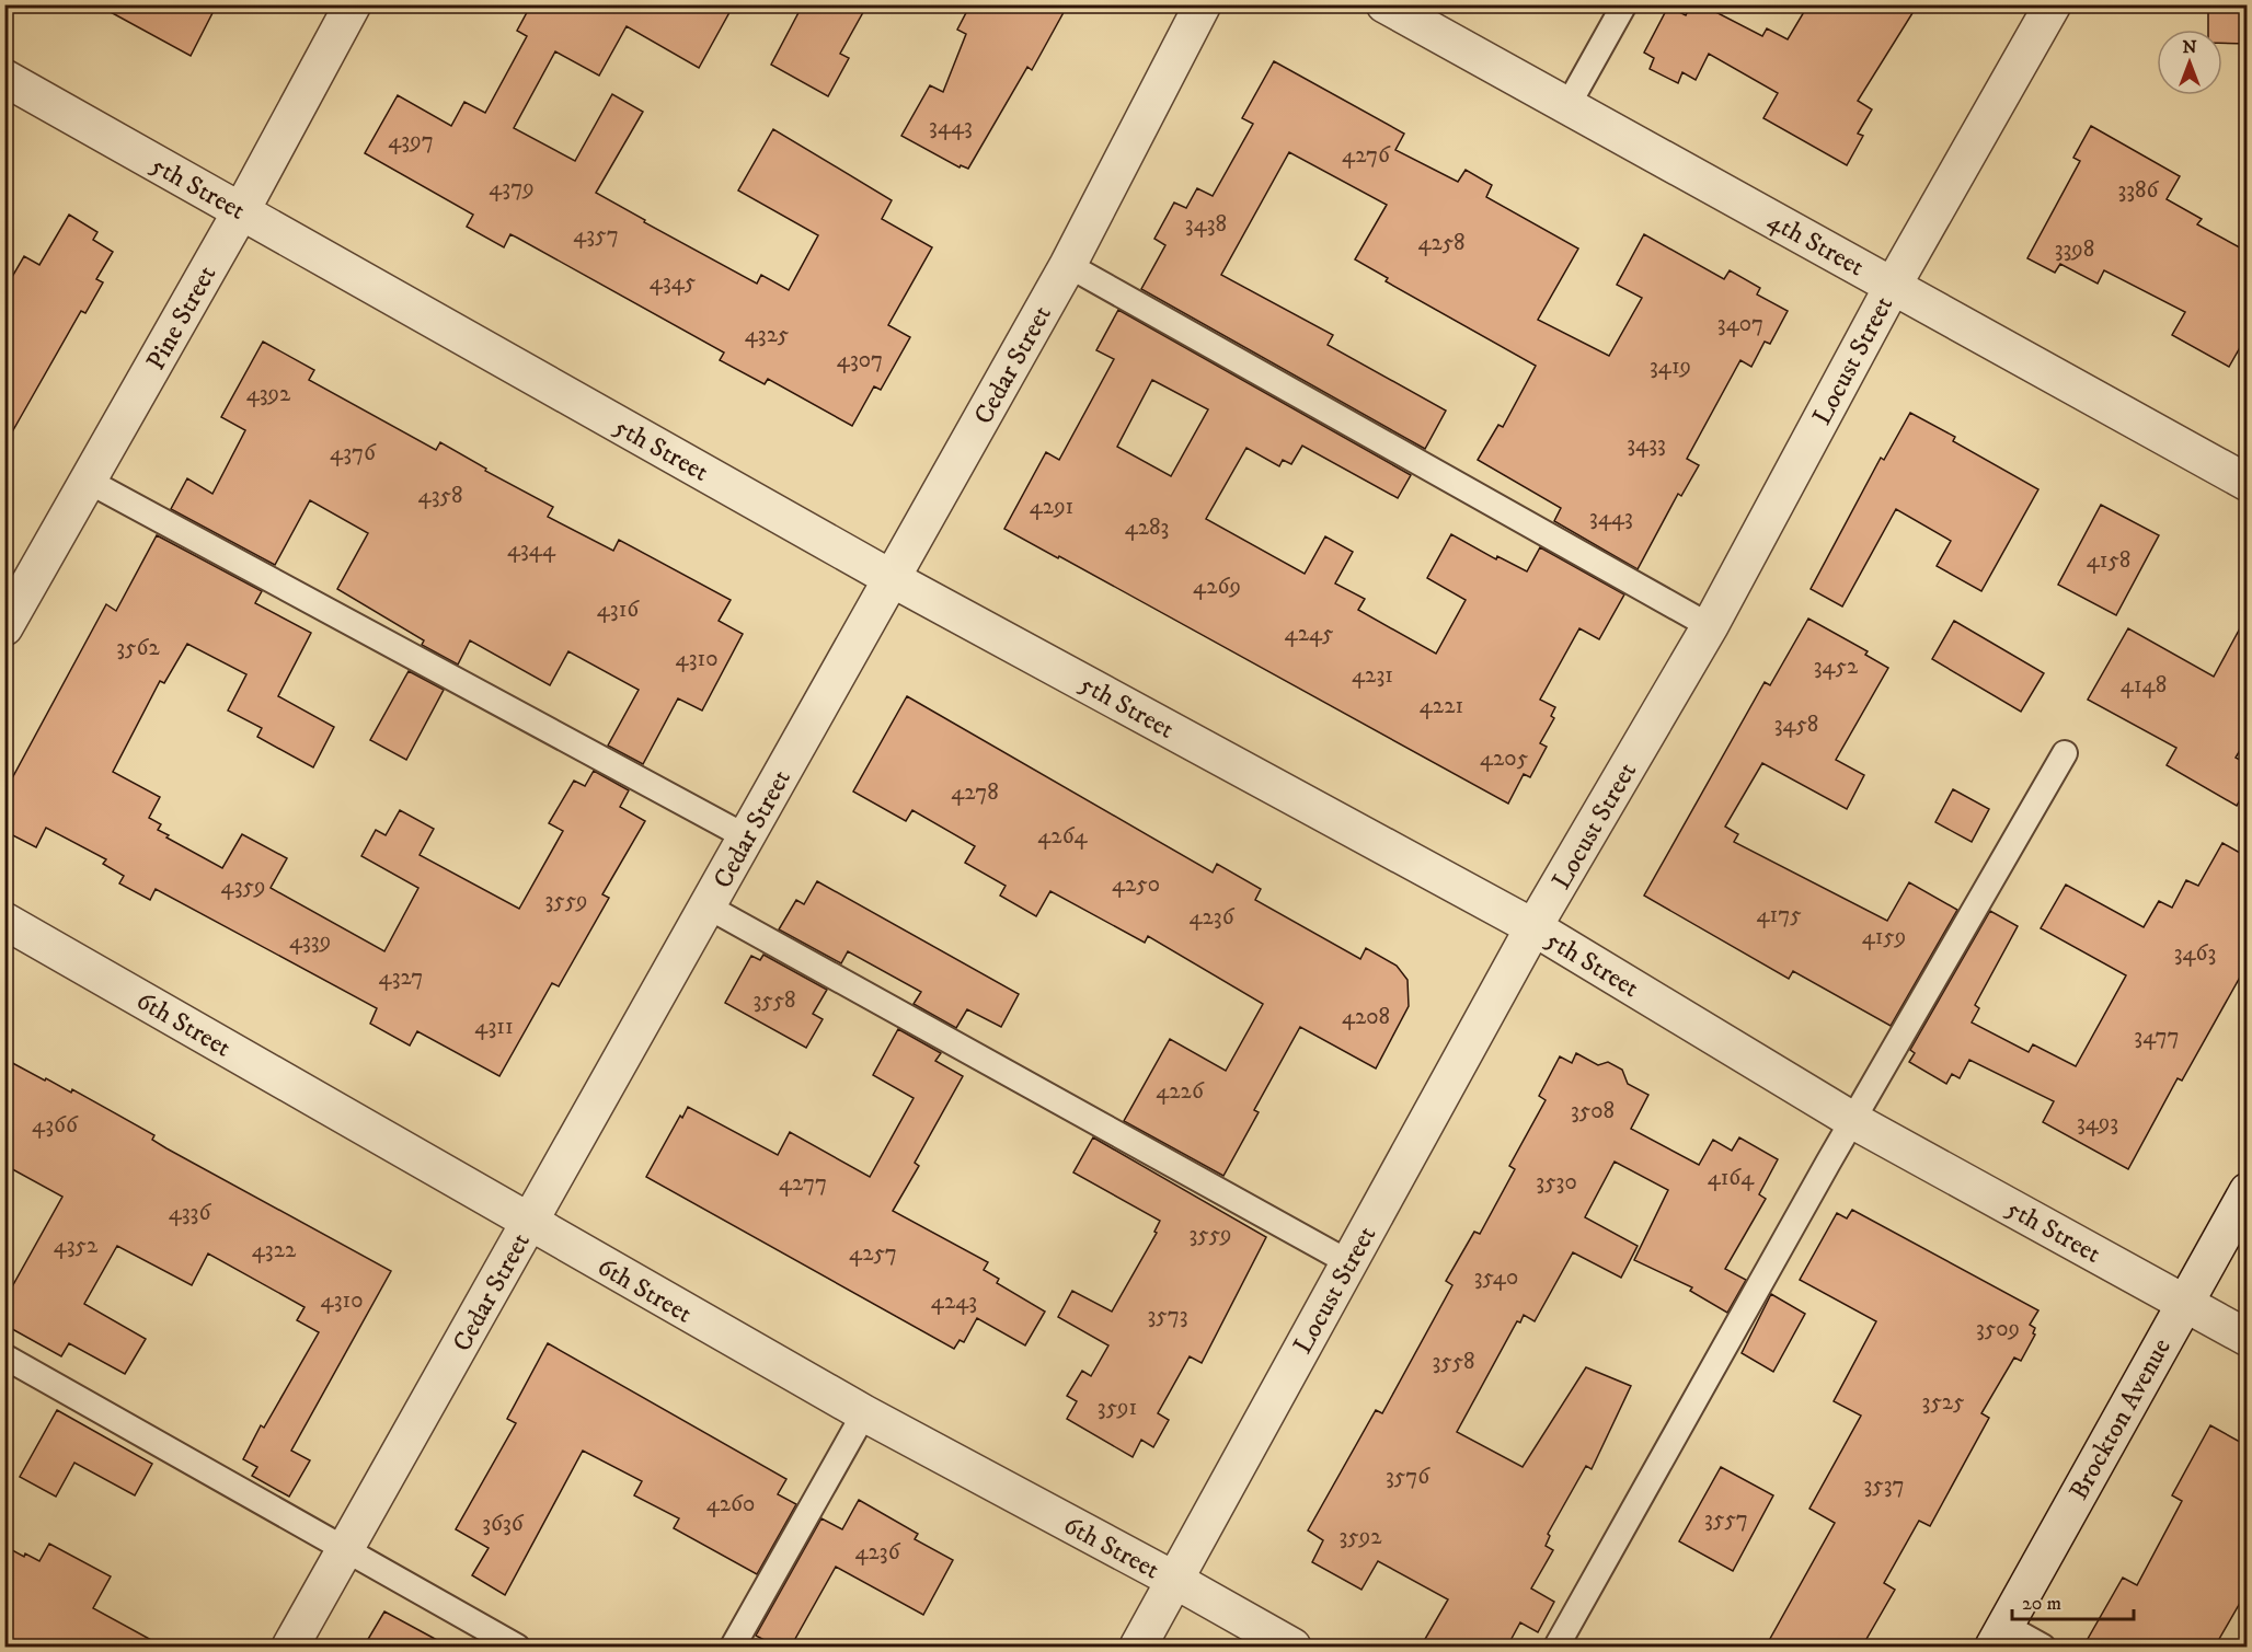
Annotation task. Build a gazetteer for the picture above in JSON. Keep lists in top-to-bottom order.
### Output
{
  "streets": {
    "street": [
      "5th Street",
      "4th Street",
      "Pine Street",
      "Locust Street",
      "Cedar Street",
      "6th Street",
      "Brockton Avenue"
    ]
  },
  "crossings": [
    ["5th Street", "Pine Street"],
    ["5th Street", "Locust Street"],
    ["5th Street", "Cedar Street"],
    ["5th Street", "Brockton Avenue"],
    ["4th Street", "Locust Street"],
    ["Locust Street", "6th Street"],
    ["Cedar Street", "6th Street"]
  ],
  "house_numbers": [
    "3443",
    "4397",
    "4276",
    "4379",
    "3386",
    "3438",
    "4357",
    "4258",
    "3398",
    "4345",
    "3407",
    "4325",
    "4307",
    "3419",
    "4392",
    "3433",
    "4376",
    "4358",
    "4291",
    "3443",
    "4283",
    "4344",
    "4158",
    "4269",
    "4316",
    "4245",
    "3562",
    "4310",
    "3452",
    "4231",
    "4148",
    "4221",
    "3458",
    "4205",
    "4278",
    "4264",
    "4250",
    "4359",
    "3559",
    "4175",
    "4236",
    "4159",
    "4339",
    "3463",
    "4327",
    "3558",
    "4208",
    "4311",
    "3477",
    "4226",
    "3508",
    "3493",
    "4366",
    "4164",
    "3530",
    "4277",
    "4336",
    "3559",
    "4352",
    "4322",
    "4257",
    "3540",
    "4310",
    "4243",
    "3573",
    "3509",
    "3558",
    "3525",
    "3591",
    "3576",
    "3537",
    "4260",
    "3557",
    "3636",
    "3592",
    "4236"
  ],
  "scale_bar": "20 m",
  "north": "top"
}
